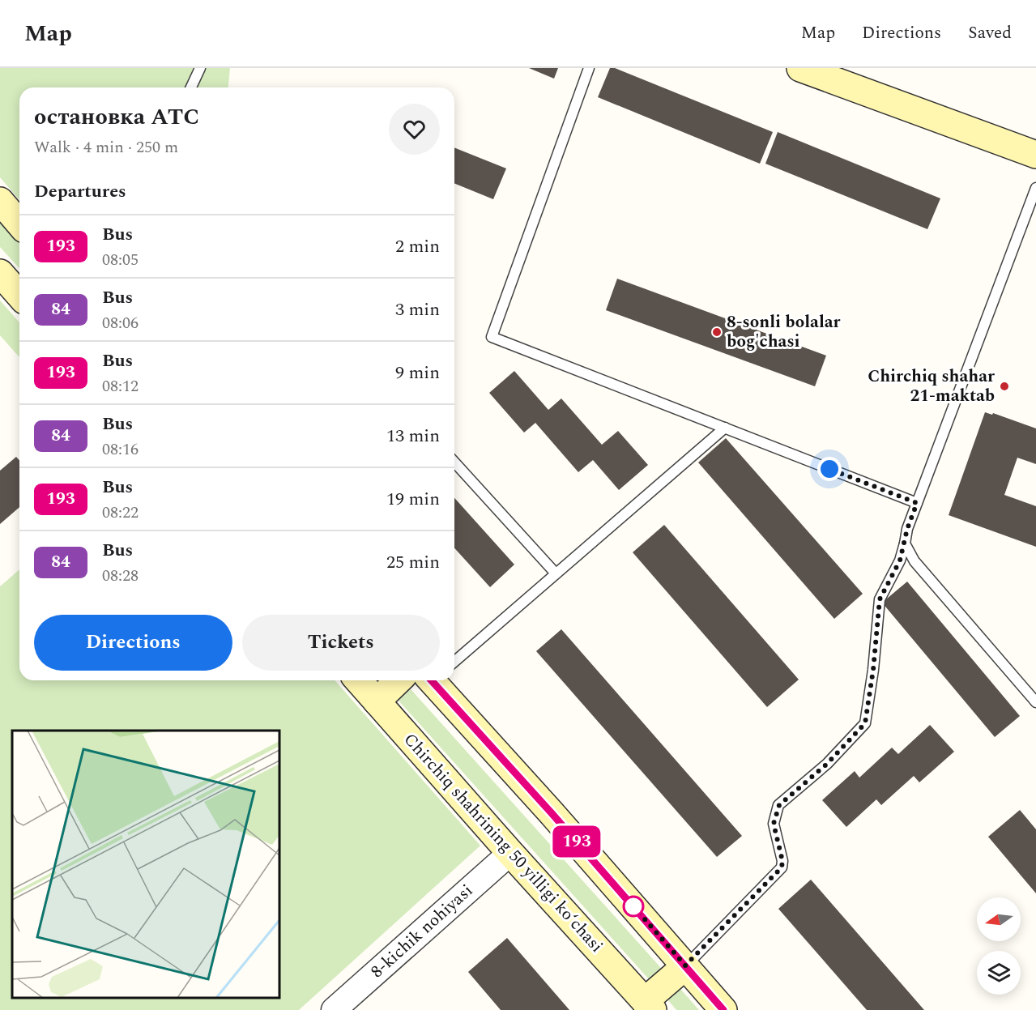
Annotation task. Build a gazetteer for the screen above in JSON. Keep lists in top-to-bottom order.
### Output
{
  "streets": {
    "main road": ["Chirchiq shahrining 50 yilligi koʻchasi"],
    "street": ["8-kichik nohiyasi"]
  },
  "crossings": [
    ["Chirchiq shahrining 50 yilligi koʻchasi", "8-kichik nohiyasi"]
  ],
  "places": ["8-sonli bolalar bog'chasi", "Chirchiq shahar 21-maktab"],
  "lines": ["bus line 193"],
  "north": "left",
  "page": {
    "header": "Map",
    "nav": ["Map", "Directions", "Saved"],
    "on_map": "193",
    "heading": [
      ["остановка АТС", "Walk · 4 min · 250 m"],
      "Departures"
    ],
    "list": [
      {
        "mark": "193",
        "name": "Bus",
        "note": "08:05",
        "value": "2 min"
      },
      {
        "mark": "84",
        "name": "Bus",
        "note": "08:06",
        "value": "3 min"
      },
      {
        "mark": "193",
        "name": "Bus",
        "note": "08:12",
        "value": "9 min"
      },
      {
        "mark": "84",
        "name": "Bus",
        "note": "08:16",
        "value": "13 min"
      },
      {
        "mark": "193",
        "name": "Bus",
        "note": "08:22",
        "value": "19 min"
      },
      {
        "mark": "84",
        "name": "Bus",
        "note": "08:28",
        "value": "25 min"
      }
    ],
    "buttons": ["Directions", "Tickets"]
  }
}
